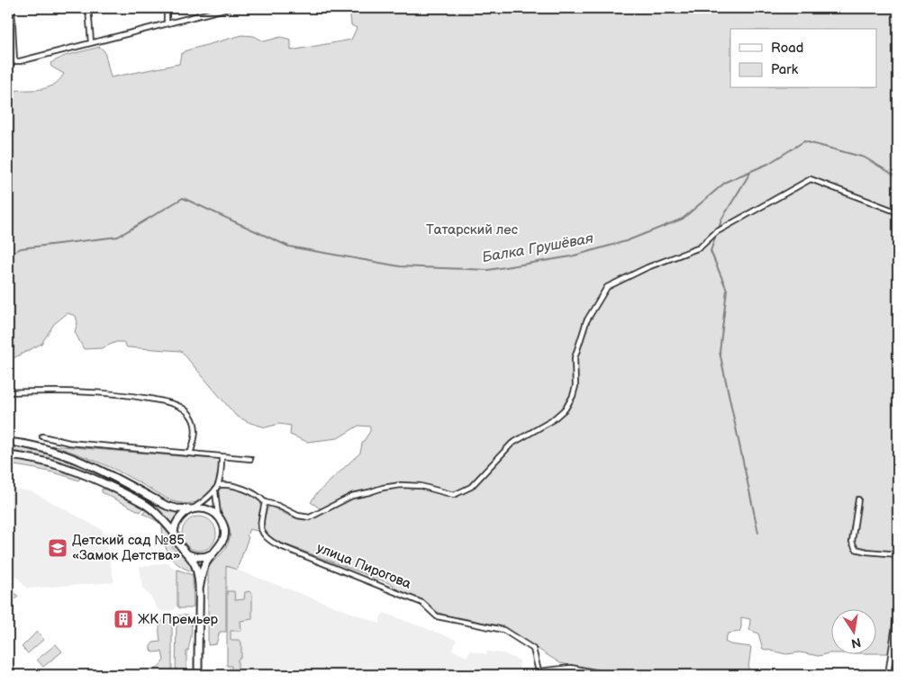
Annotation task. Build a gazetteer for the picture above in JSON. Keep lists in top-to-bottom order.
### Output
{
  "streets": {
    "street": ["улица Пирогова"]
  },
  "water": ["Балка Грушёвая"],
  "parks": ["Татарский лес"],
  "places": {
    "school or university": ["Детский сад №85 «Замок Детства»"],
    "building": ["ЖК Премьер"]
  },
  "legend": ["Road", "Park"],
  "north": "bottom"
}
